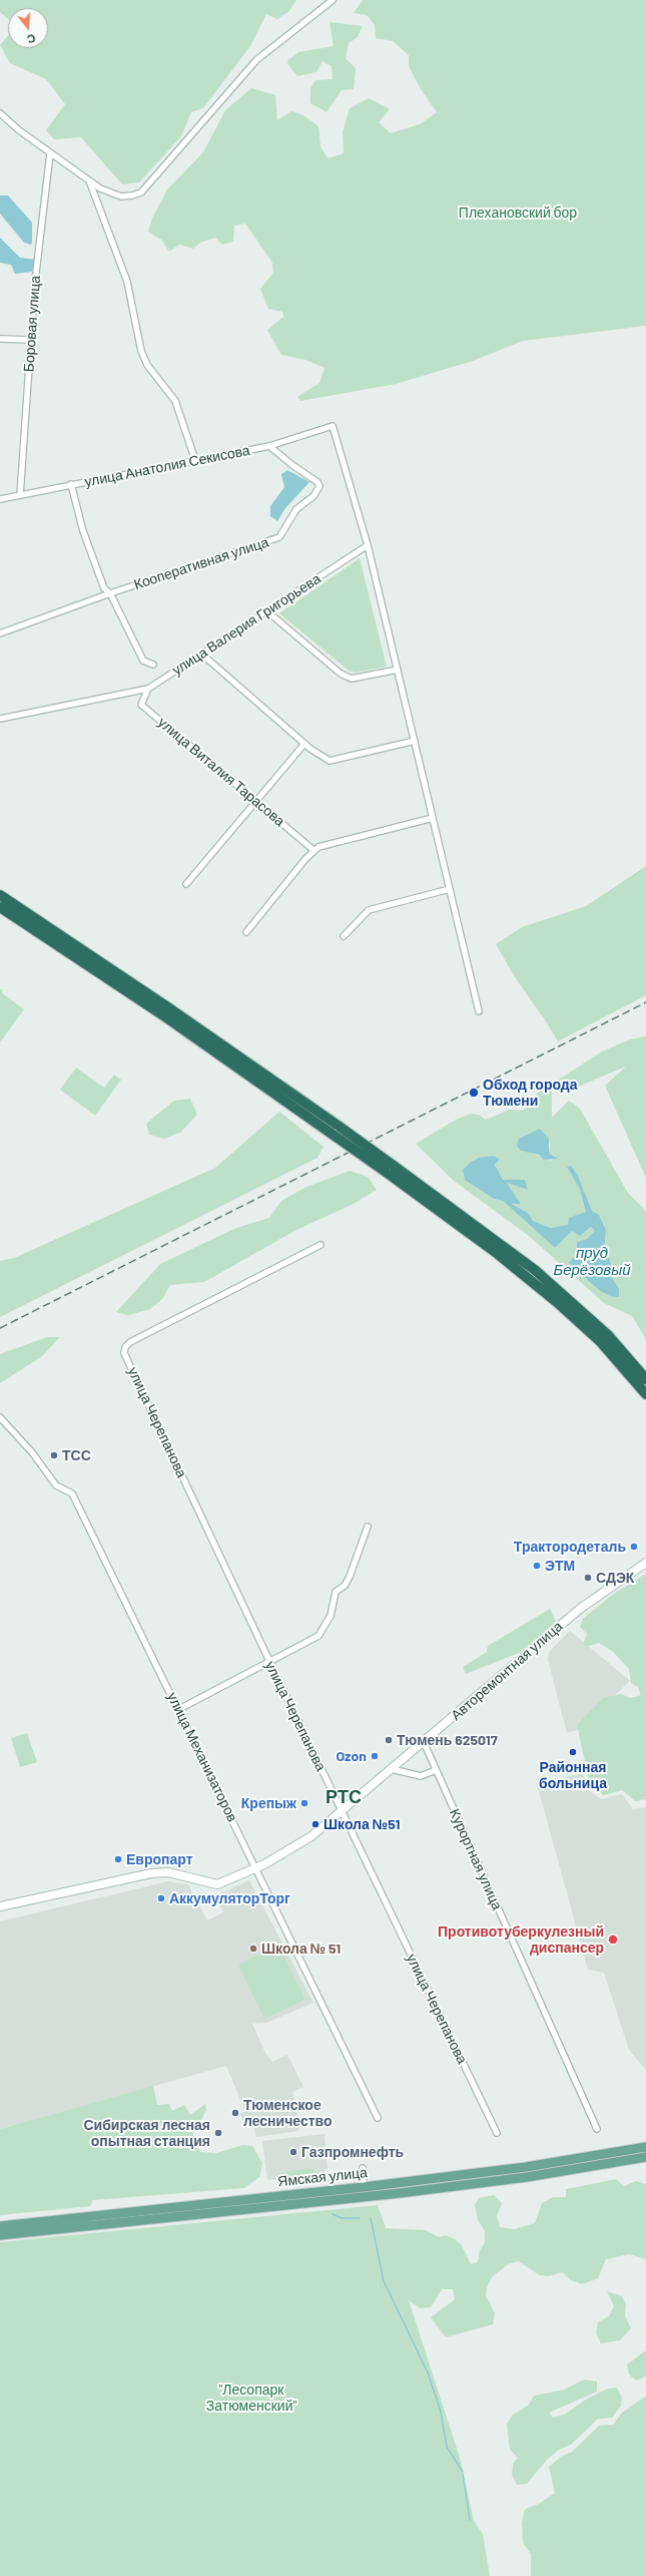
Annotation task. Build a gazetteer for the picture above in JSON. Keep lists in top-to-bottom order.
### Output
{
  "streets": {
    "main road": ["Ямская улица"],
    "street": [
      "Боровая улица",
      "улица Анатолия Секисова",
      "Кооперативная улица",
      "улица Валерия Григорьева",
      "улица Виталия Тарасова",
      "улица Черепанова",
      "Авторемонтная улица",
      "улица Механизаторов",
      "Курортная улица"
    ]
  },
  "crossings": [
    ["Боровая улица", "улица Анатолия Секисова"],
    ["улица Анатолия Секисова", "Кооперативная улица"],
    ["улица Анатолия Секисова", "улица Валерия Григорьева"],
    ["улица Валерия Григорьева", "улица Виталия Тарасова"],
    ["улица Черепанова", "Авторемонтная улица"],
    ["Авторемонтная улица", "улица Механизаторов"],
    ["Авторемонтная улица", "Курортная улица"]
  ],
  "districts": ["РТС"],
  "water": ["пруд Берёзовый"],
  "parks": ["Плехановский бор", "\"Лесопарк Затюменский\""],
  "places": [
    "Обход города Тюмени",
    "ТСС",
    "Трактородеталь",
    "ЭТМ",
    "СДЭК",
    "Тюмень 625017",
    "Районная больница",
    "Ozon",
    "Крепыж",
    "Школа №51",
    "Европарт",
    "АккумуляторТорг",
    "Противотуберкулезный диспансер",
    "Школа № 51",
    "Тюменское лесничество",
    "Сибирская лесная опытная станция",
    "Газпромнефть"
  ],
  "north": "bottom"
}
